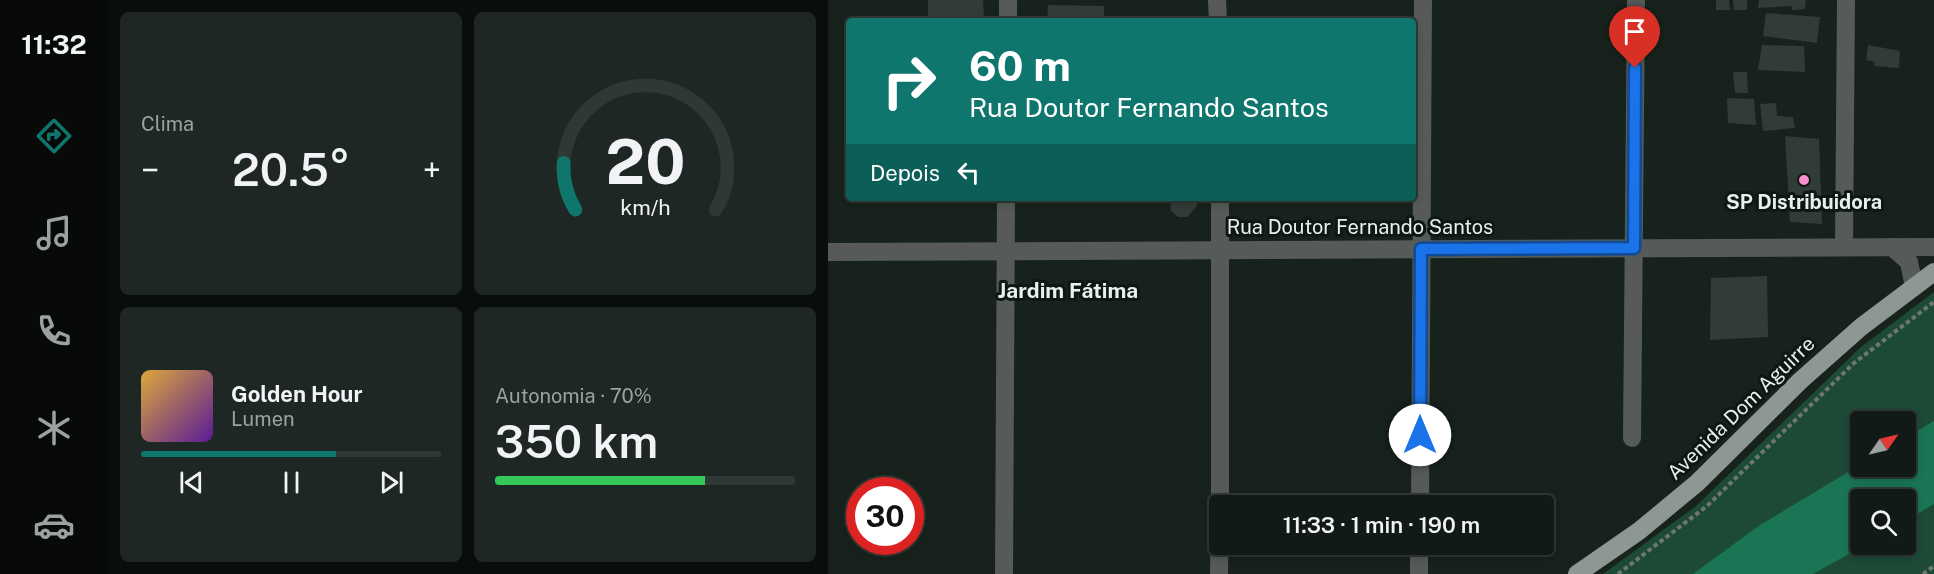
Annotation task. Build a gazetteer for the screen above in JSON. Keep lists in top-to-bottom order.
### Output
{
  "streets": {
    "main road": ["Avenida Dom Aguirre"],
    "street": ["Rua Doutor Fernando Santos"]
  },
  "districts": ["Jardim Fátima"],
  "places": ["SP Distribuidora"],
  "north": "top right",
  "page": {
    "tabs": "11:32",
    "tile": [
      "Clima",
      ["Autonomia · 70%", "350 km"]
    ],
    "turn": ["60 m", "Rua Doutor Fernando Santos"],
    "then": "Depois",
    "heat": ["−", "20.5°", "+"],
    "song": ["Golden Hour", "Lumen"],
    "limit": "30",
    "trip": "11:33 · 1 min · 190 m",
    "gauge": ["20", "km/h"]
  }
}
